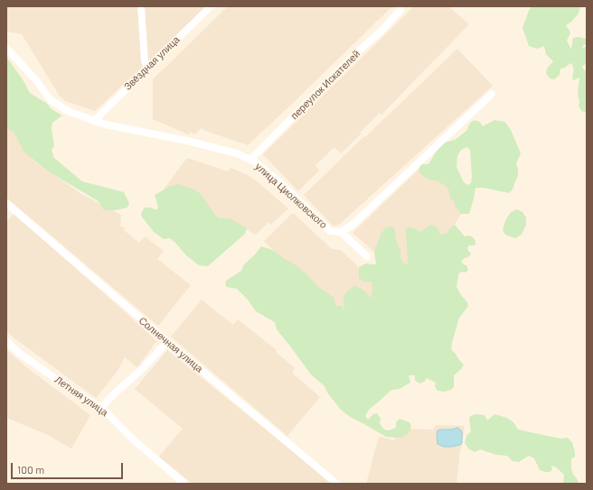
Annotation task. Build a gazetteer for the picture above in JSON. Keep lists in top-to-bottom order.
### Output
{
  "streets": {
    "street": [
      "Звёздная улица",
      "переулок Искателей",
      "улица Циолковского",
      "Солнечная улица",
      "Летняя улица"
    ]
  },
  "crossings": [
    ["Звёздная улица", "улица Циолковского"],
    ["переулок Искателей", "улица Циолковского"]
  ],
  "scale_bar": "100 m"
}
